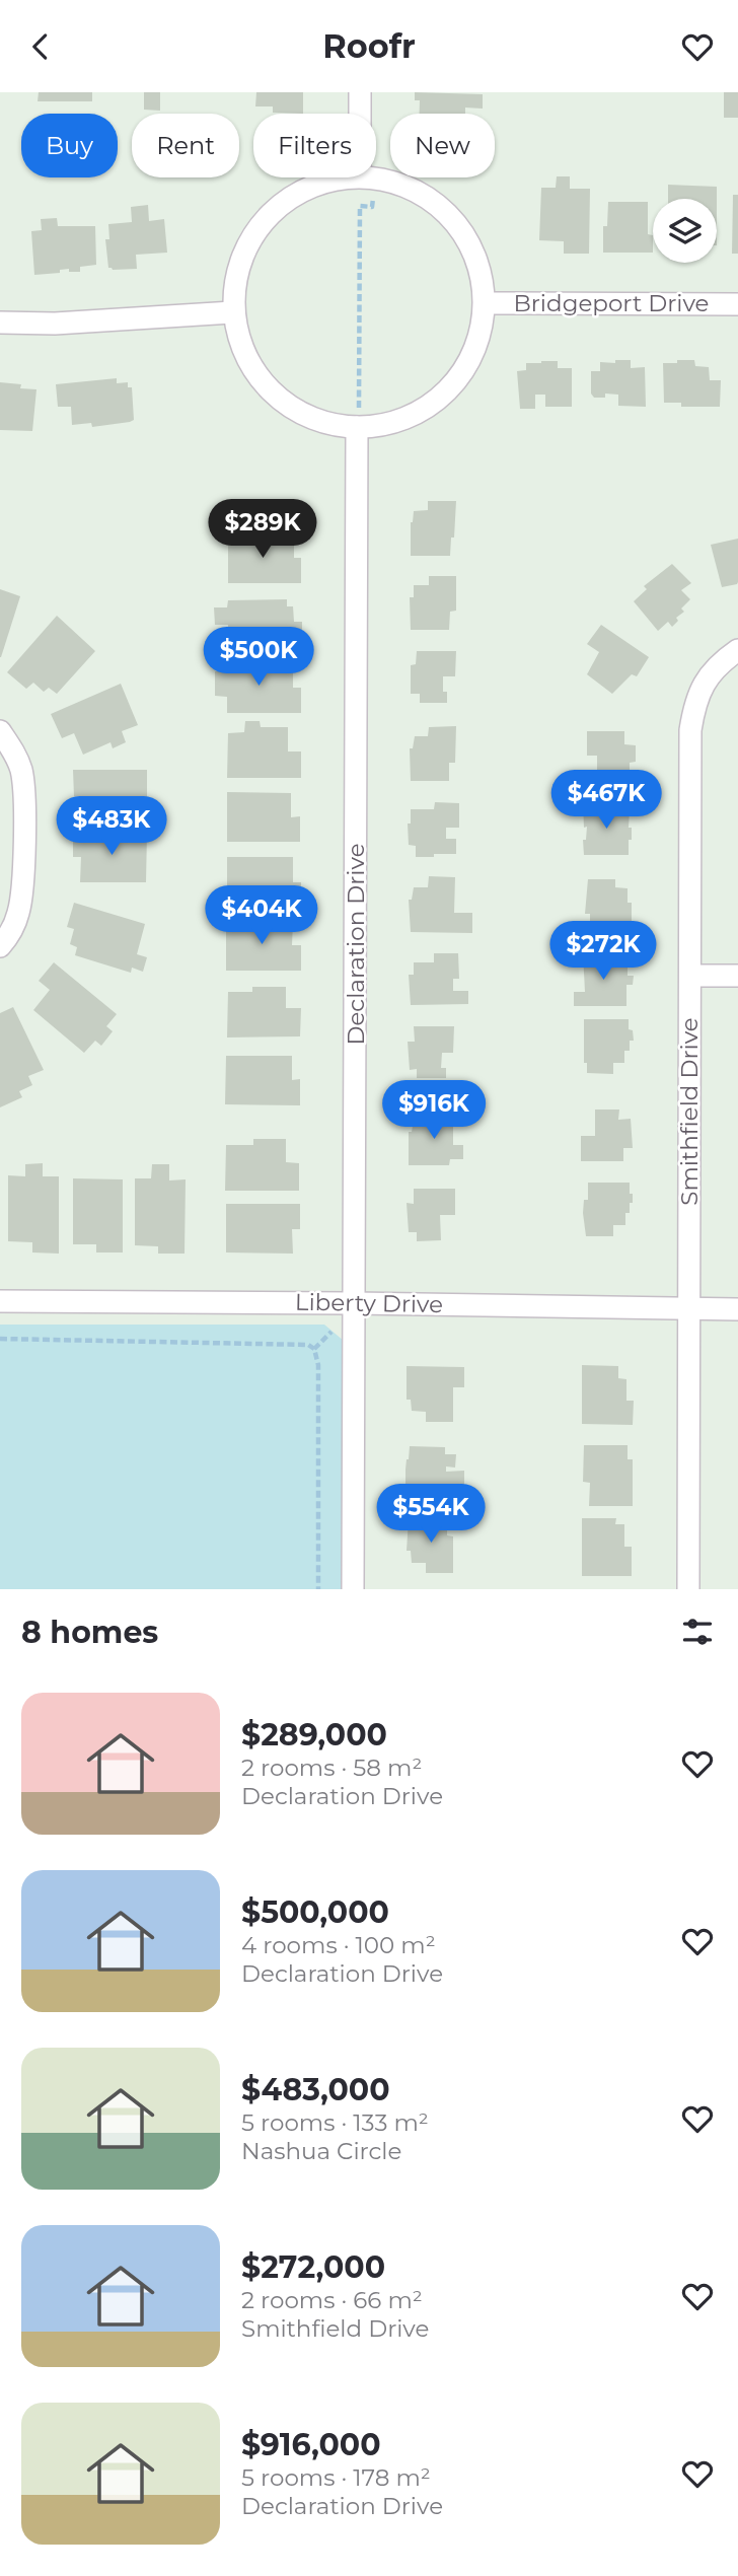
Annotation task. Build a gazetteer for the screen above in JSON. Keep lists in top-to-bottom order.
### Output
{
  "streets": {
    "street": [
      "Bridgeport Drive",
      "Declaration Drive",
      "Smithfield Drive",
      "Liberty Drive"
    ]
  },
  "crossings": [
    ["Declaration Drive", "Liberty Drive"],
    ["Smithfield Drive", "Liberty Drive"]
  ],
  "page": {
    "header": "Roofr",
    "chip": [
      "Buy",
      "Rent",
      "Filters",
      "New"
    ],
    "price": [
      "$289K",
      "$500K",
      "$467K",
      "$483K",
      "$404K",
      "$272K",
      "$916K",
      "$554K"
    ],
    "heading": "8 homes",
    "list": [
      {
        "name": "$289,000",
        "note": "2 rooms · 58 m² · Declaration Drive"
      },
      {
        "name": "$500,000",
        "note": "4 rooms · 100 m² · Declaration Drive"
      },
      {
        "name": "$483,000",
        "note": "5 rooms · 133 m² · Nashua Circle"
      },
      {
        "name": "$272,000",
        "note": "2 rooms · 66 m² · Smithfield Drive"
      },
      {
        "name": "$916,000",
        "note": "5 rooms · 178 m² · Declaration Drive"
      }
    ]
  }
}
